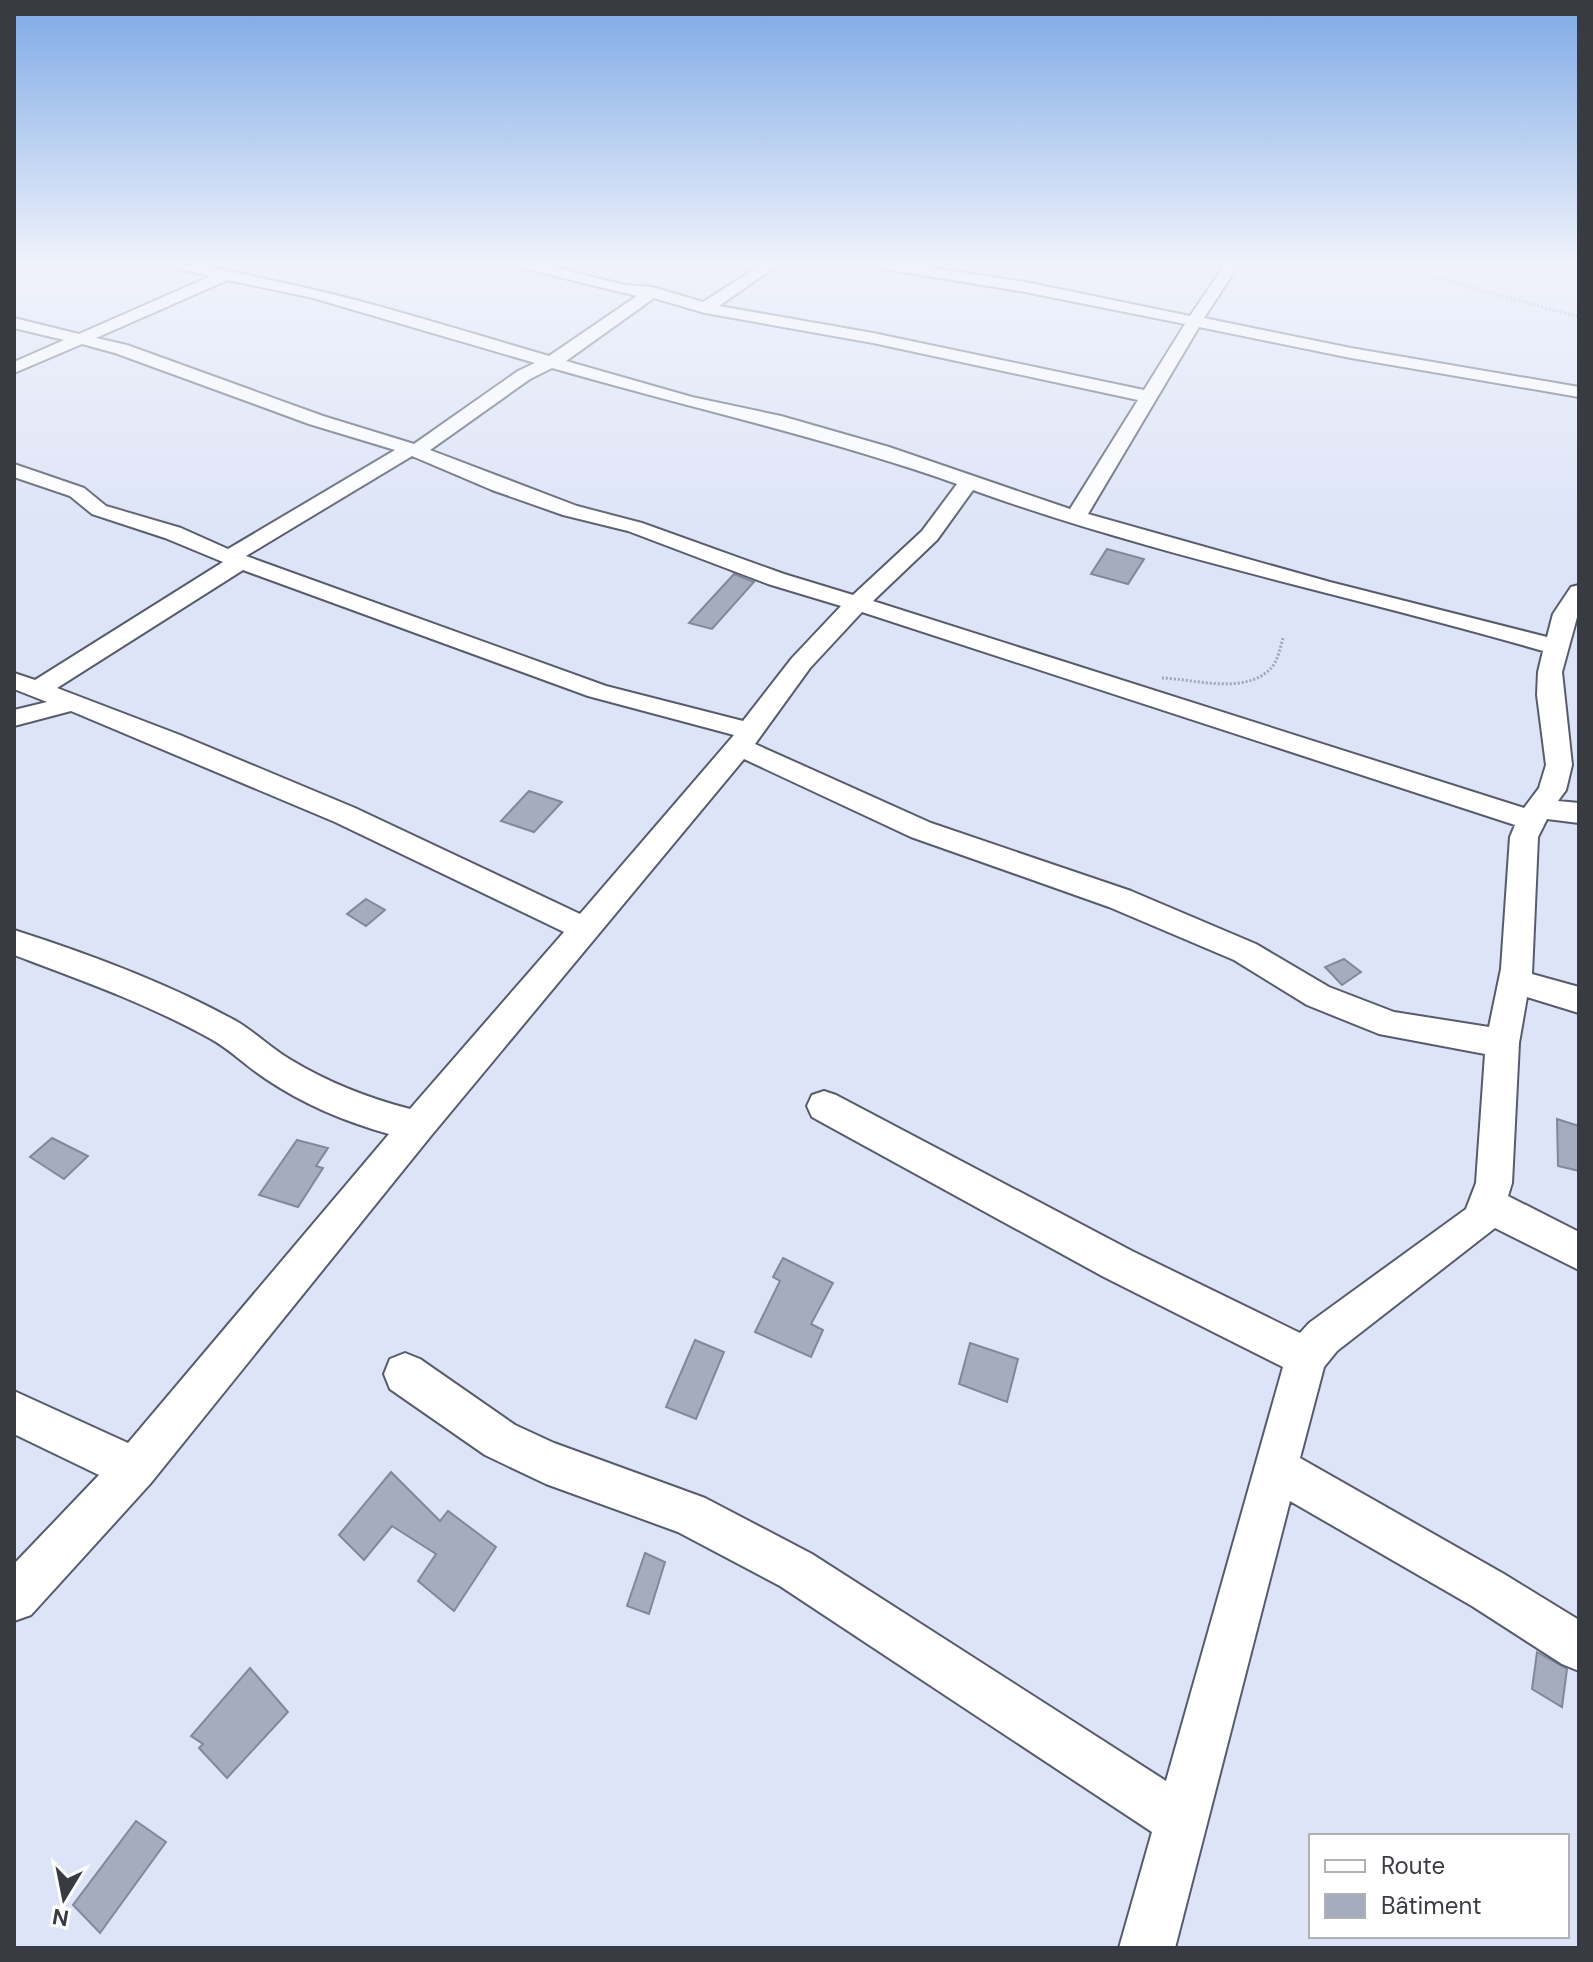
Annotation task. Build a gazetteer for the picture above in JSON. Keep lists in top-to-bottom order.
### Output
{
  "legend": ["Route", "Bâtiment"],
  "north": "bottom"
}
